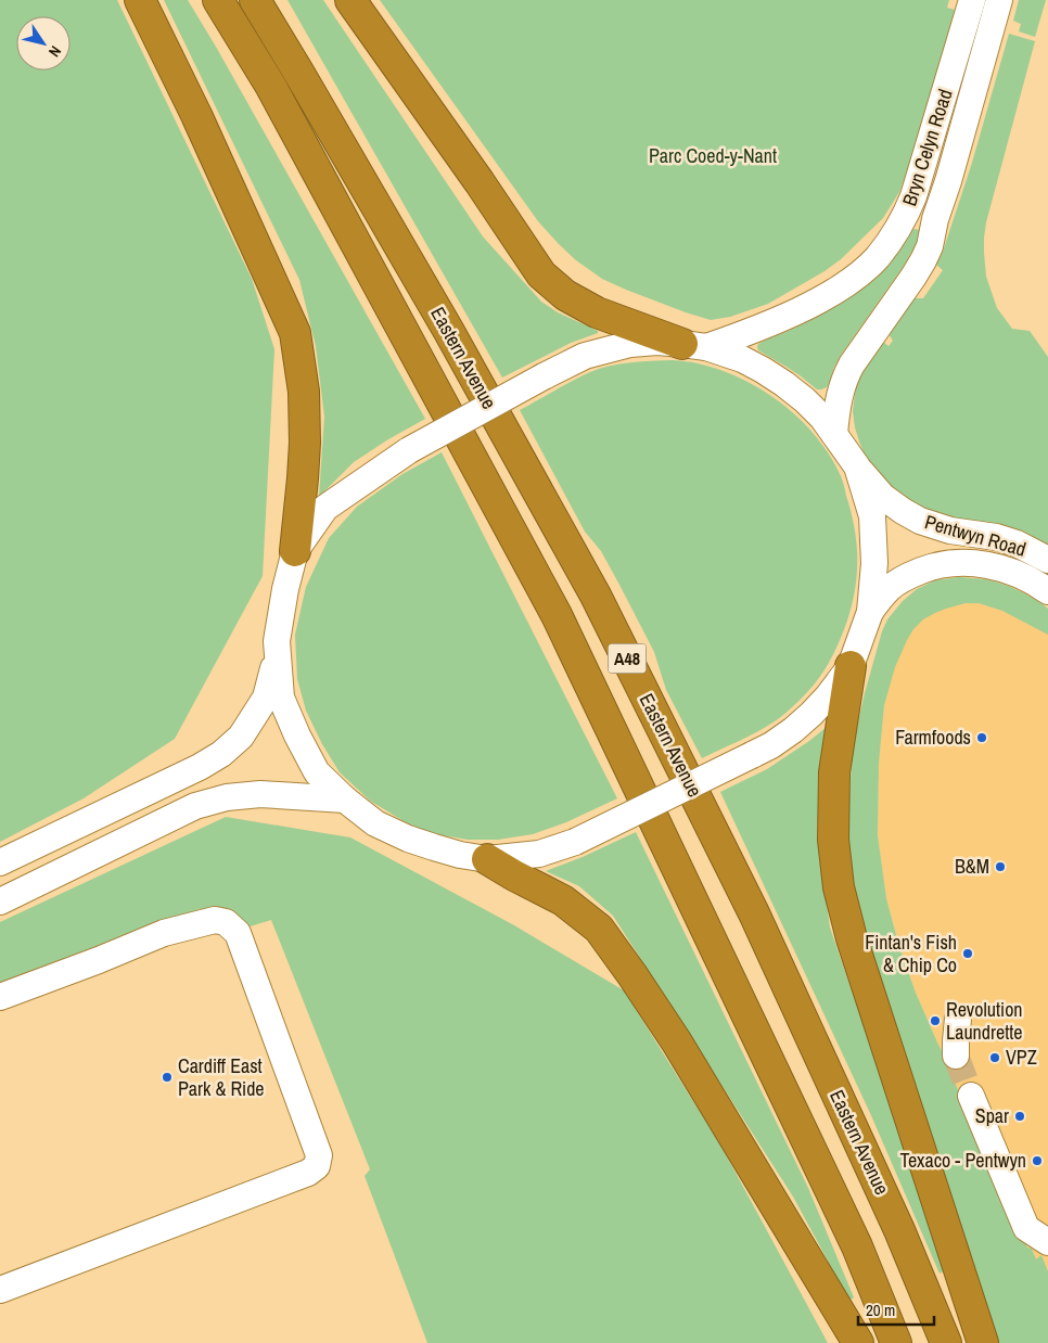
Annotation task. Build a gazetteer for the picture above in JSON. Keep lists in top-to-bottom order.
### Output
{
  "streets": {
    "highway": ["Eastern Avenue", "A48"],
    "street": ["Bryn Celyn Road", "Pentwyn Road"]
  },
  "parks": ["Parc Coed-y-Nant"],
  "places": [
    "Farmfoods",
    "B&M",
    "Fintan's Fish & Chip Co",
    "Revolution Laundrette",
    "VPZ",
    "Cardiff East Park & Ride",
    "Spar",
    "Texaco - Pentwyn"
  ],
  "scale_bar": "20 m",
  "north": "bottom right"
}
